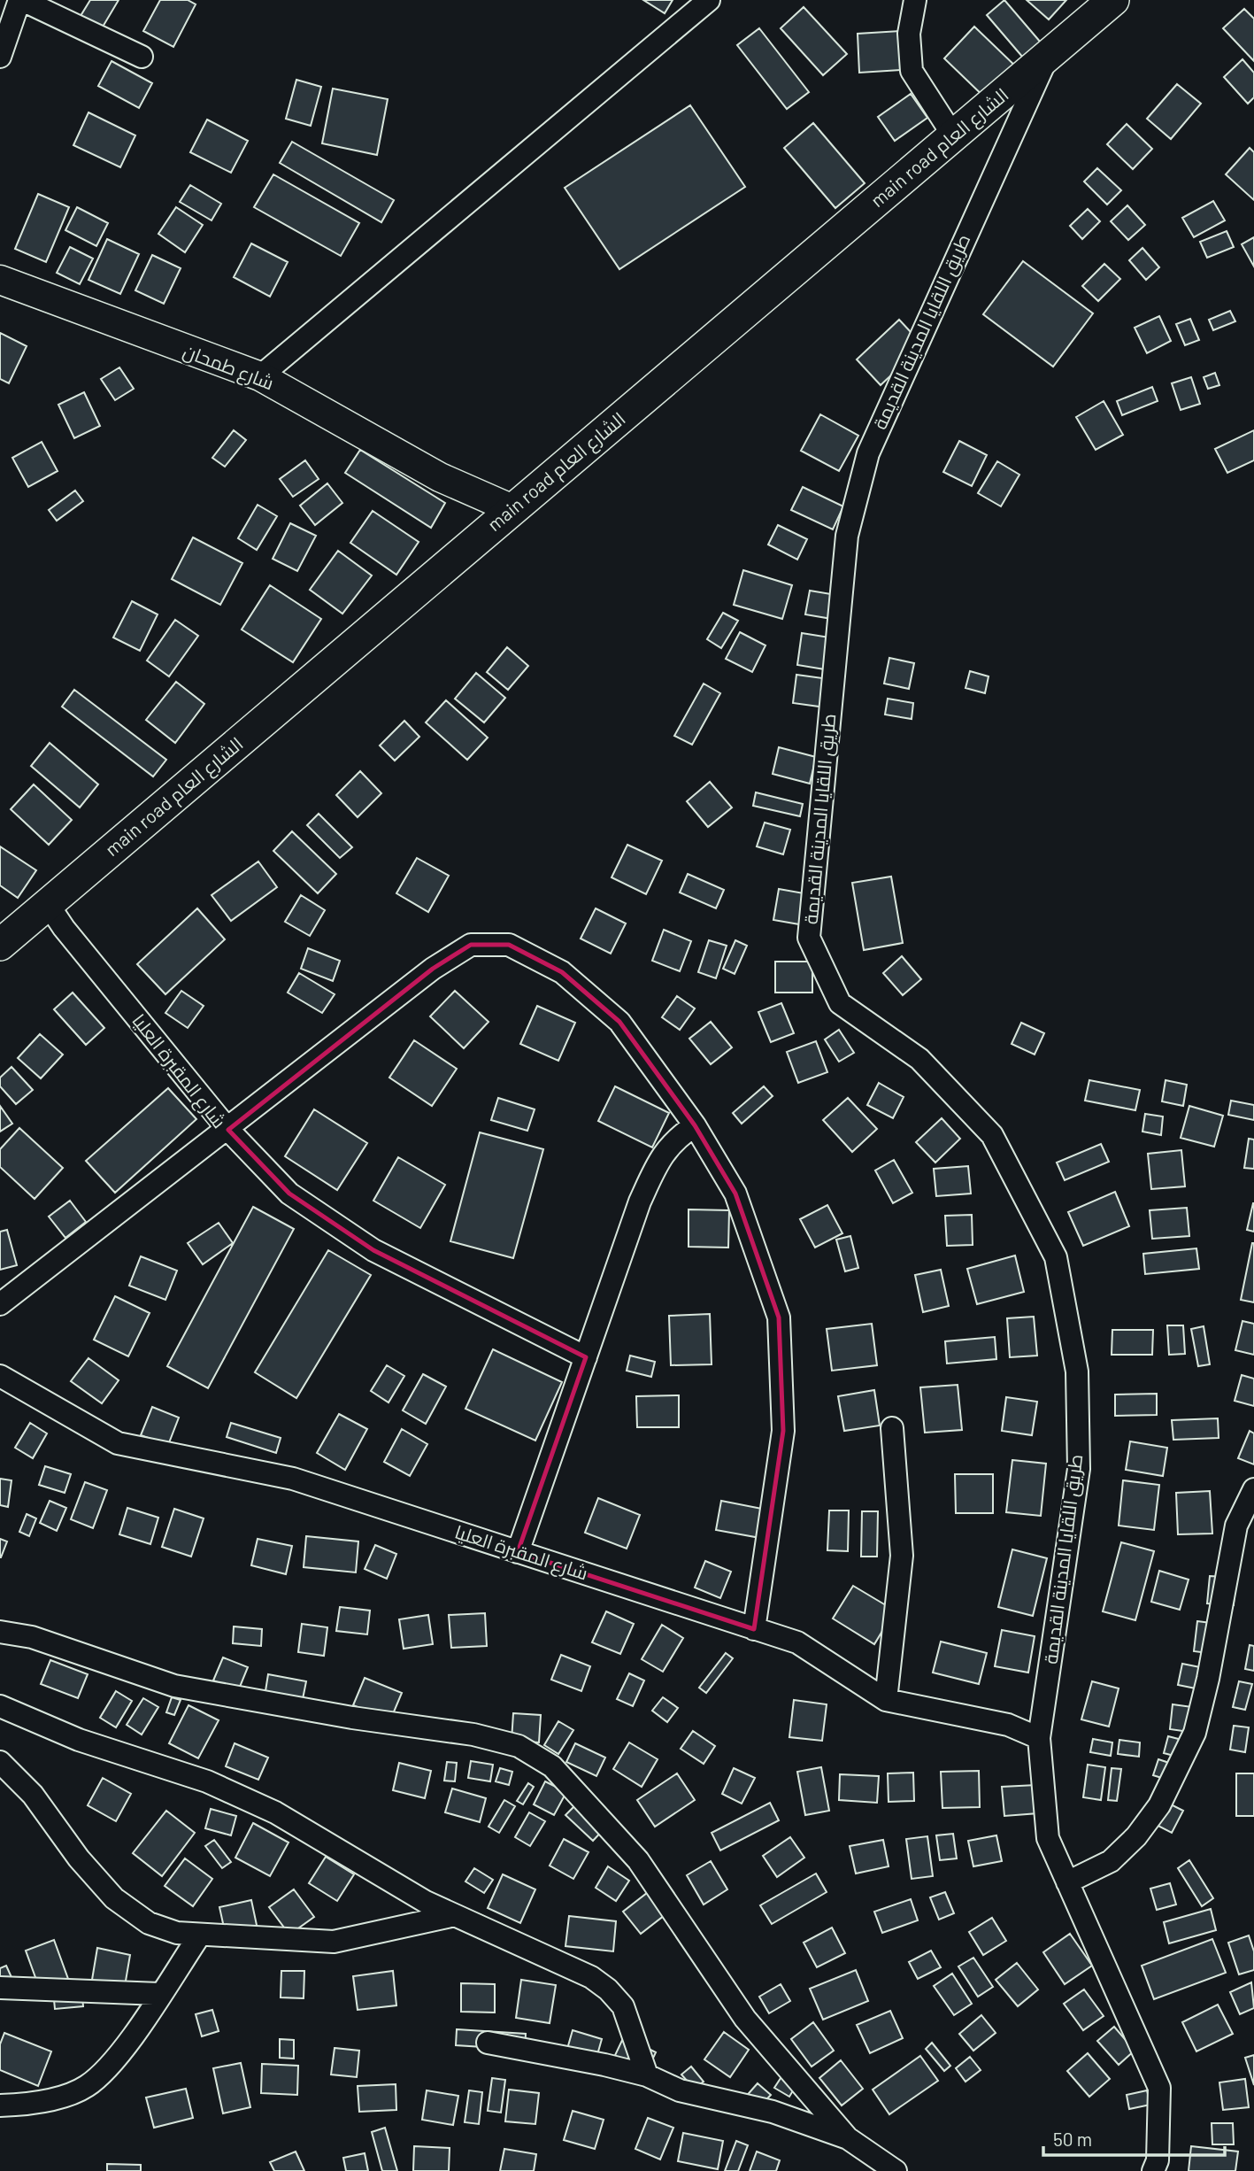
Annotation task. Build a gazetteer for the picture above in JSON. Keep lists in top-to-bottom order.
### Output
{
  "streets": {
    "main road": ["main road الشارع العام"],
    "street": ["طريق اللقايا المدينة القديمة", "شارع طمحان", "شارع المقبرة العليا"]
  },
  "crossings": [
    ["main road الشارع العام", "طريق اللقايا المدينة القديمة"],
    ["main road الشارع العام", "شارع طمحان"],
    ["main road الشارع العام", "شارع المقبرة العليا"],
    ["طريق اللقايا المدينة القديمة", "شارع المقبرة العليا"]
  ],
  "scale_bar": "50 m"
}
